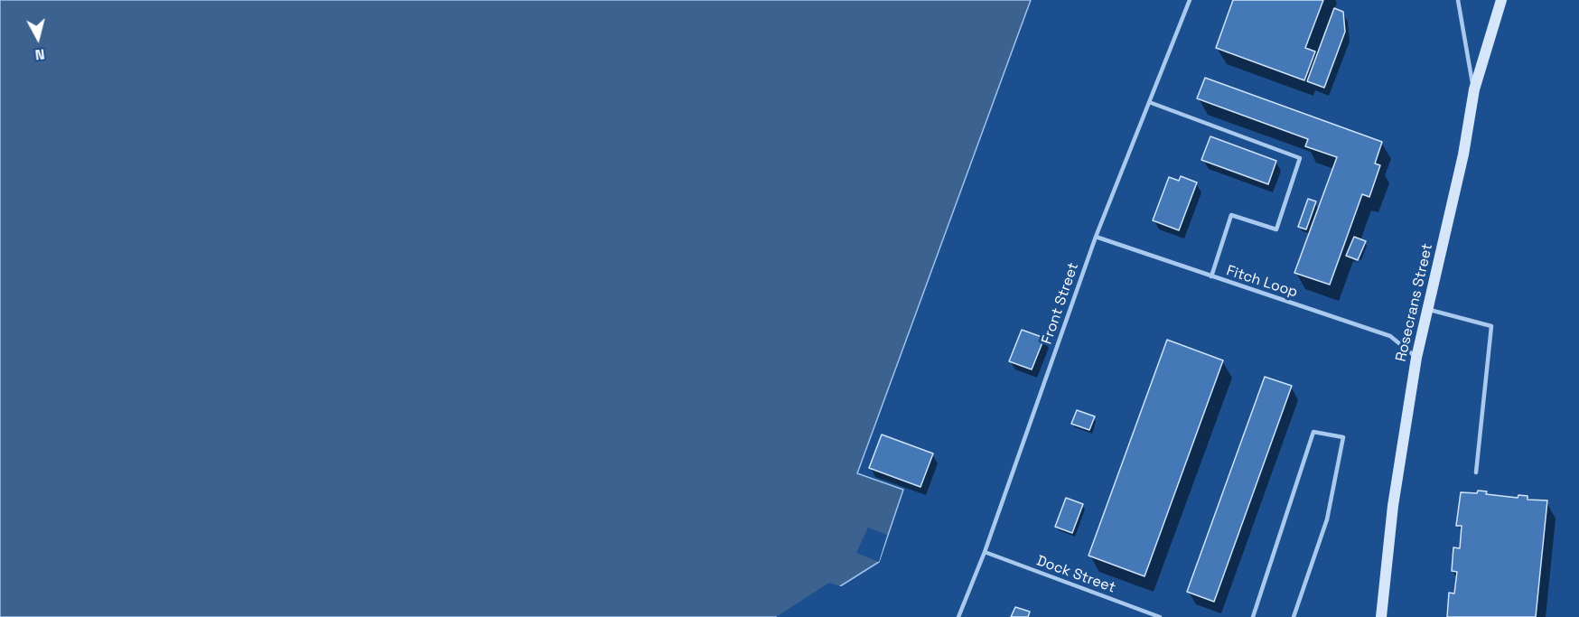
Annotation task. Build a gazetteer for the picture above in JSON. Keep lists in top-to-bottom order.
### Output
{
  "streets": {
    "street": ["Rosecrans Street"],
    "lane": ["Fitch Loop", "Front Street", "Dock Street"]
  },
  "crossings": [
    ["Fitch Loop", "Rosecrans Street"],
    ["Fitch Loop", "Front Street"],
    ["Front Street", "Dock Street"]
  ],
  "north": "bottom"
}
